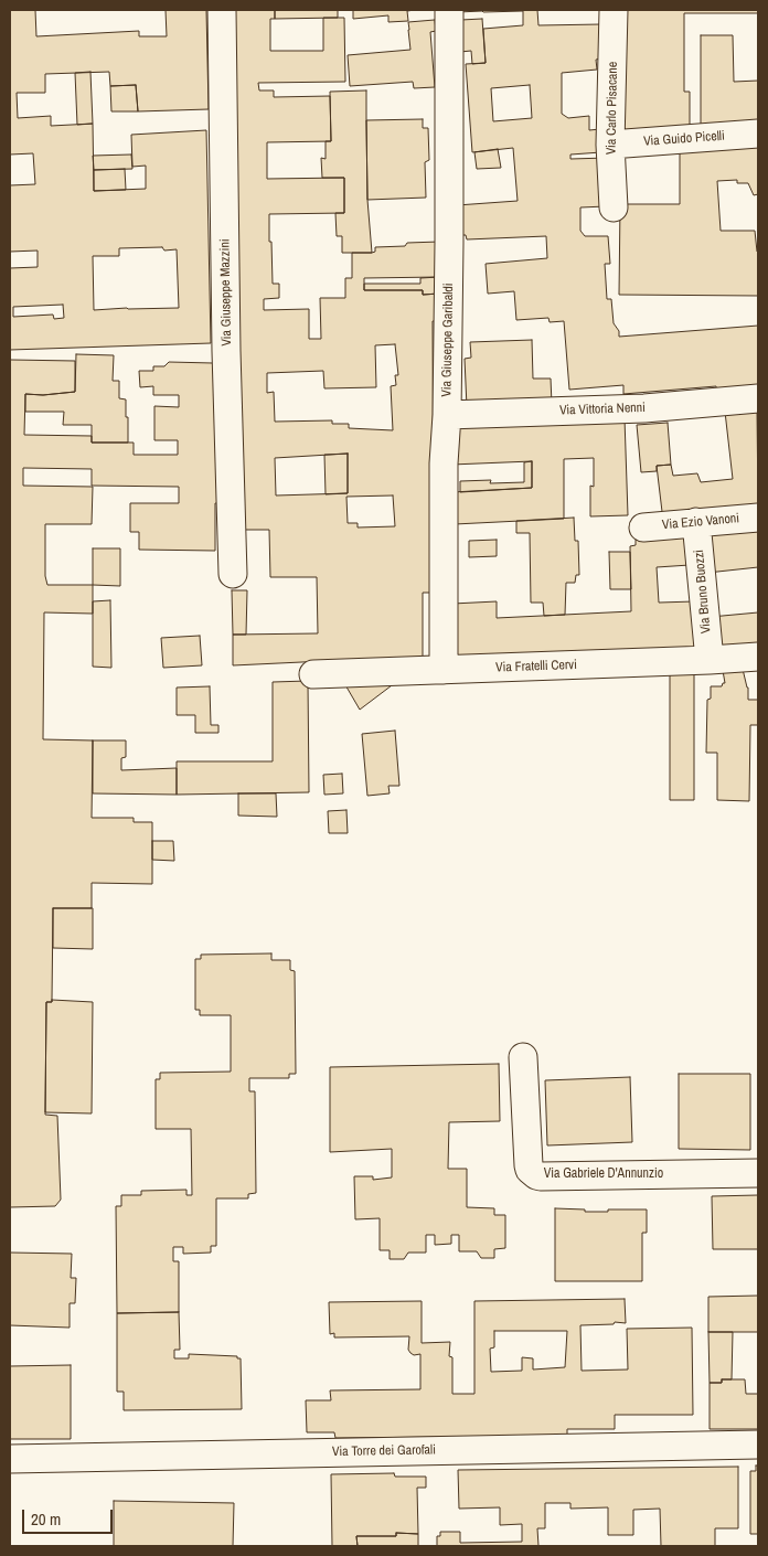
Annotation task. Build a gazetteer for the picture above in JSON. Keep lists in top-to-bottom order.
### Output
{
  "streets": {
    "street": [
      "Via Carlo Pisacane",
      "Via Guido Picelli",
      "Via Giuseppe Mazzini",
      "Via Giuseppe Garibaldi",
      "Via Vittoria Nenni",
      "Via Ezio Vanoni",
      "Via Bruno Buozzi",
      "Via Fratelli Cervi",
      "Via Gabriele D'Annunzio",
      "Via Torre dei Garofali"
    ]
  },
  "crossings": [
    ["Via Carlo Pisacane", "Via Guido Picelli"],
    ["Via Giuseppe Garibaldi", "Via Vittoria Nenni"],
    ["Via Giuseppe Garibaldi", "Via Fratelli Cervi"],
    ["Via Ezio Vanoni", "Via Bruno Buozzi"],
    ["Via Bruno Buozzi", "Via Fratelli Cervi"]
  ],
  "scale_bar": "20 m"
}
